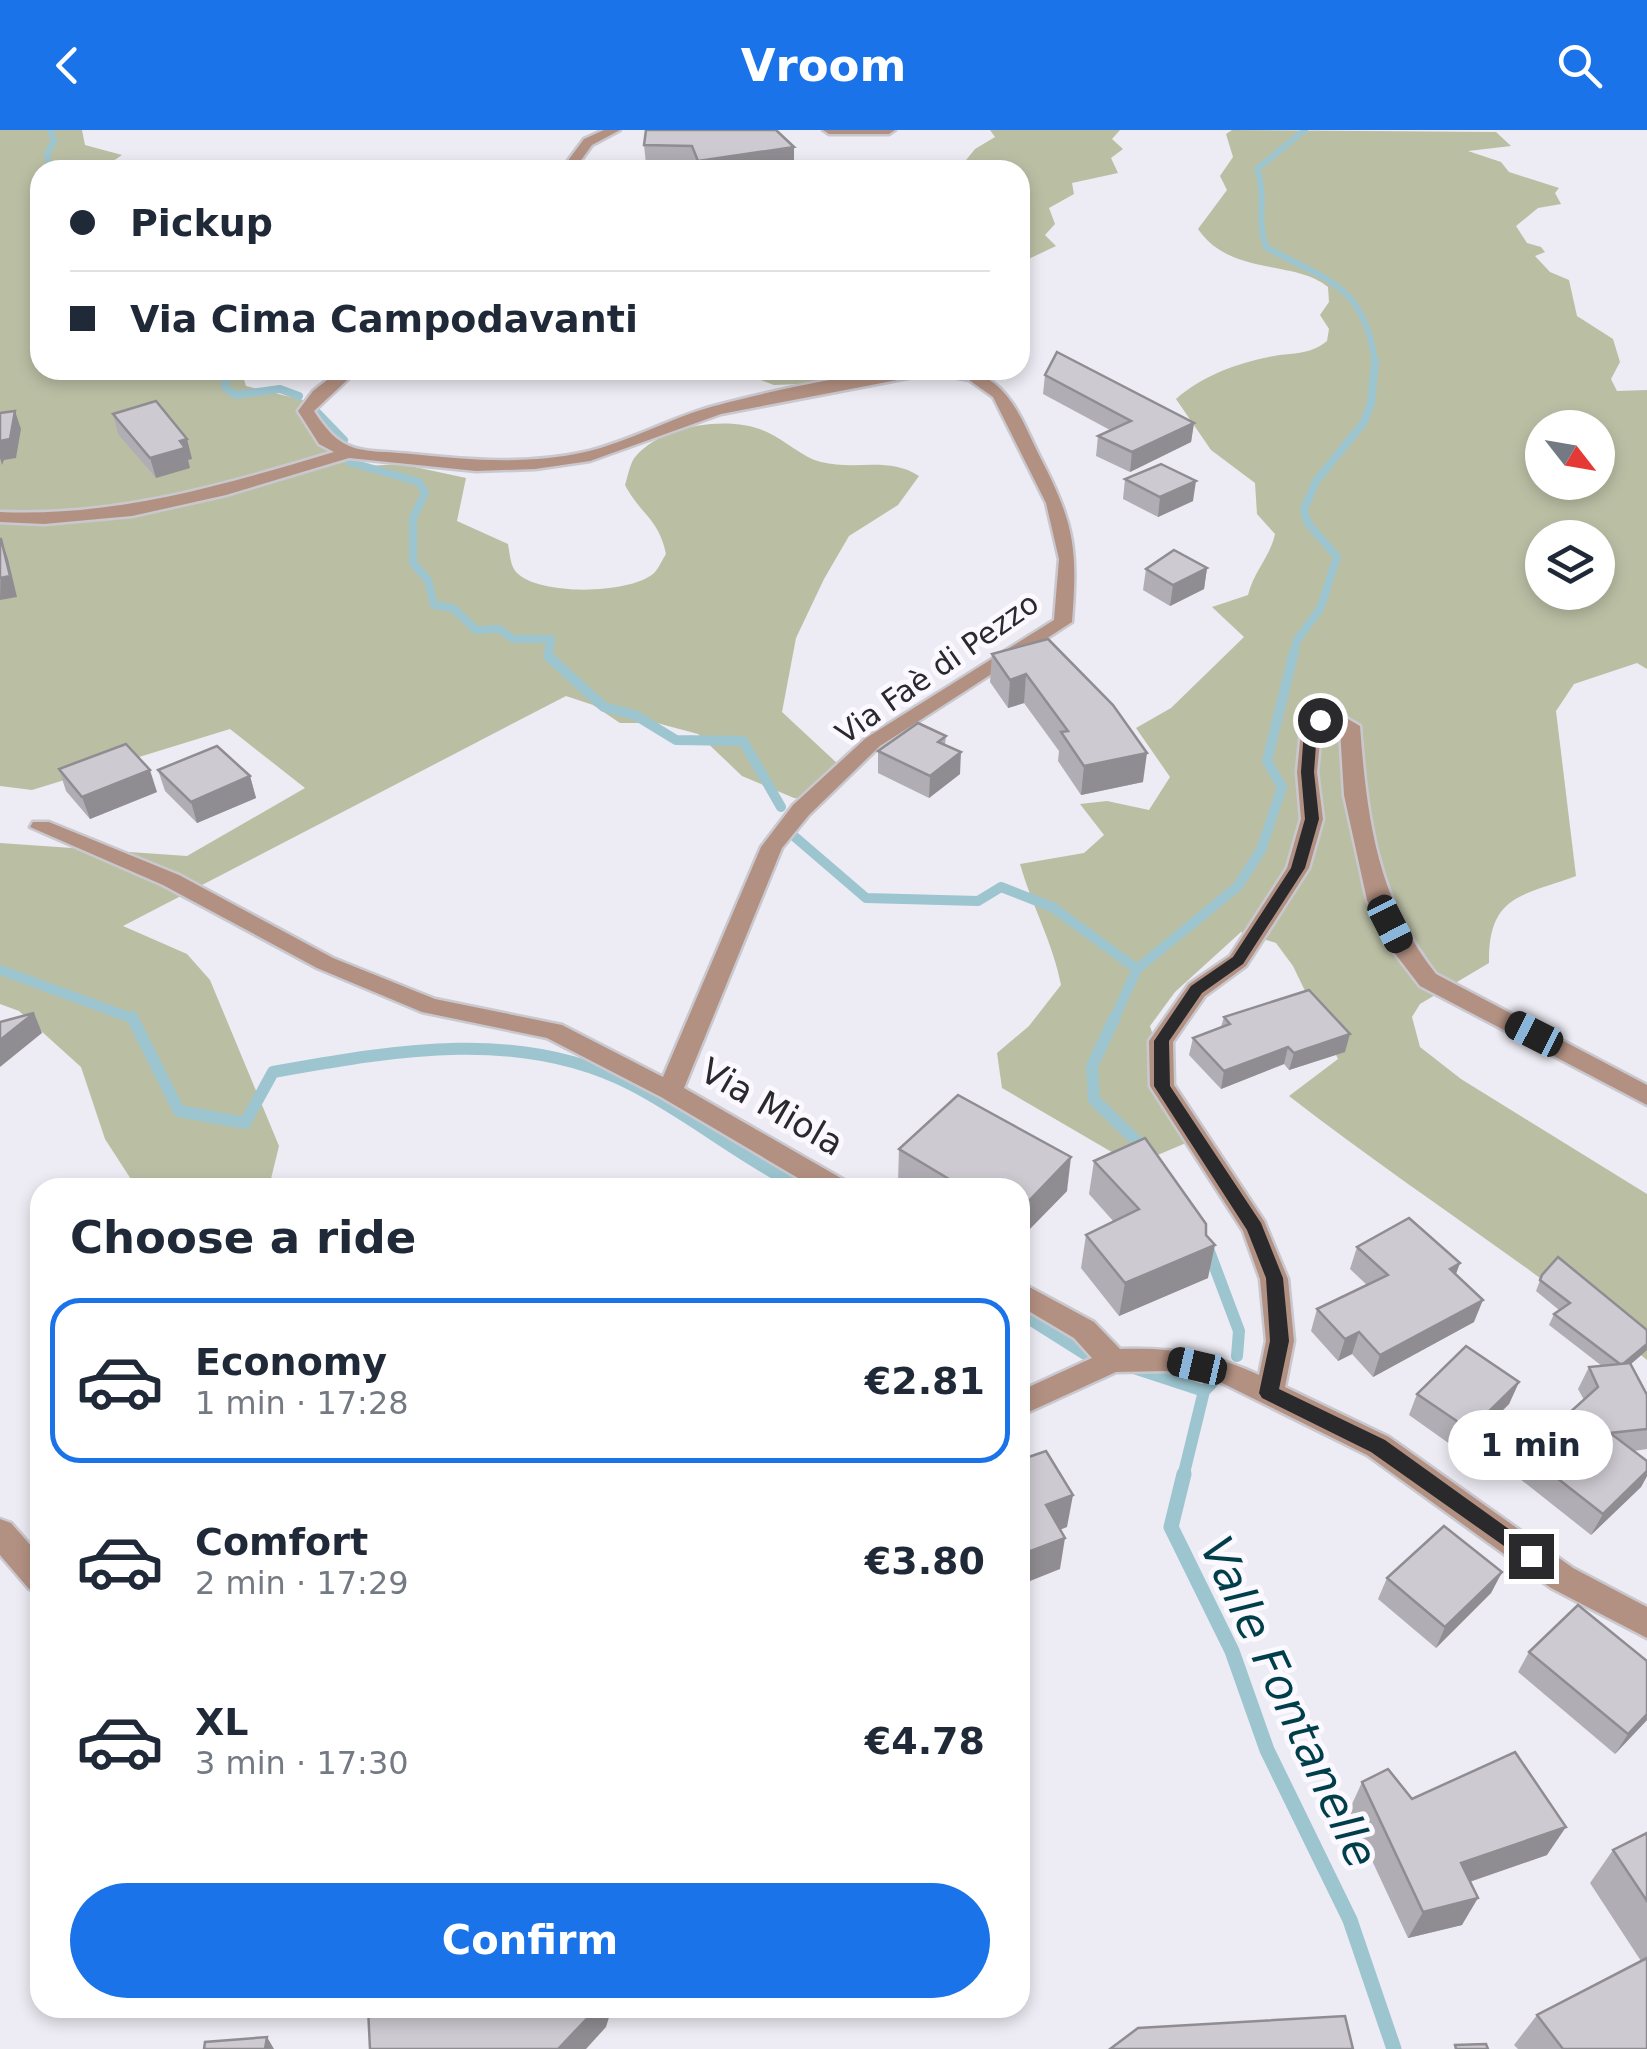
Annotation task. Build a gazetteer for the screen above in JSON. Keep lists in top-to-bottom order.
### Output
{
  "streets": {
    "street": ["Via Faè di Pezzo", "Via Miola"]
  },
  "crossings": [
    ["Via Faè di Pezzo", "Via Miola"]
  ],
  "water": ["Valle Fontanelle"],
  "north": "bottom right",
  "page": {
    "header": "Vroom",
    "banner": ["Pickup", "Via Cima Campodavanti"],
    "heading": "Choose a ride",
    "list": [
      {
        "name": "Economy",
        "note": "1 min · 17:28",
        "value": "€2.81"
      },
      {
        "name": "Comfort",
        "note": "2 min · 17:29",
        "value": "€3.80"
      },
      {
        "name": "XL",
        "note": "3 min · 17:30",
        "value": "€4.78"
      }
    ],
    "bubble": "1 min",
    "buttons": "Confirm"
  }
}
